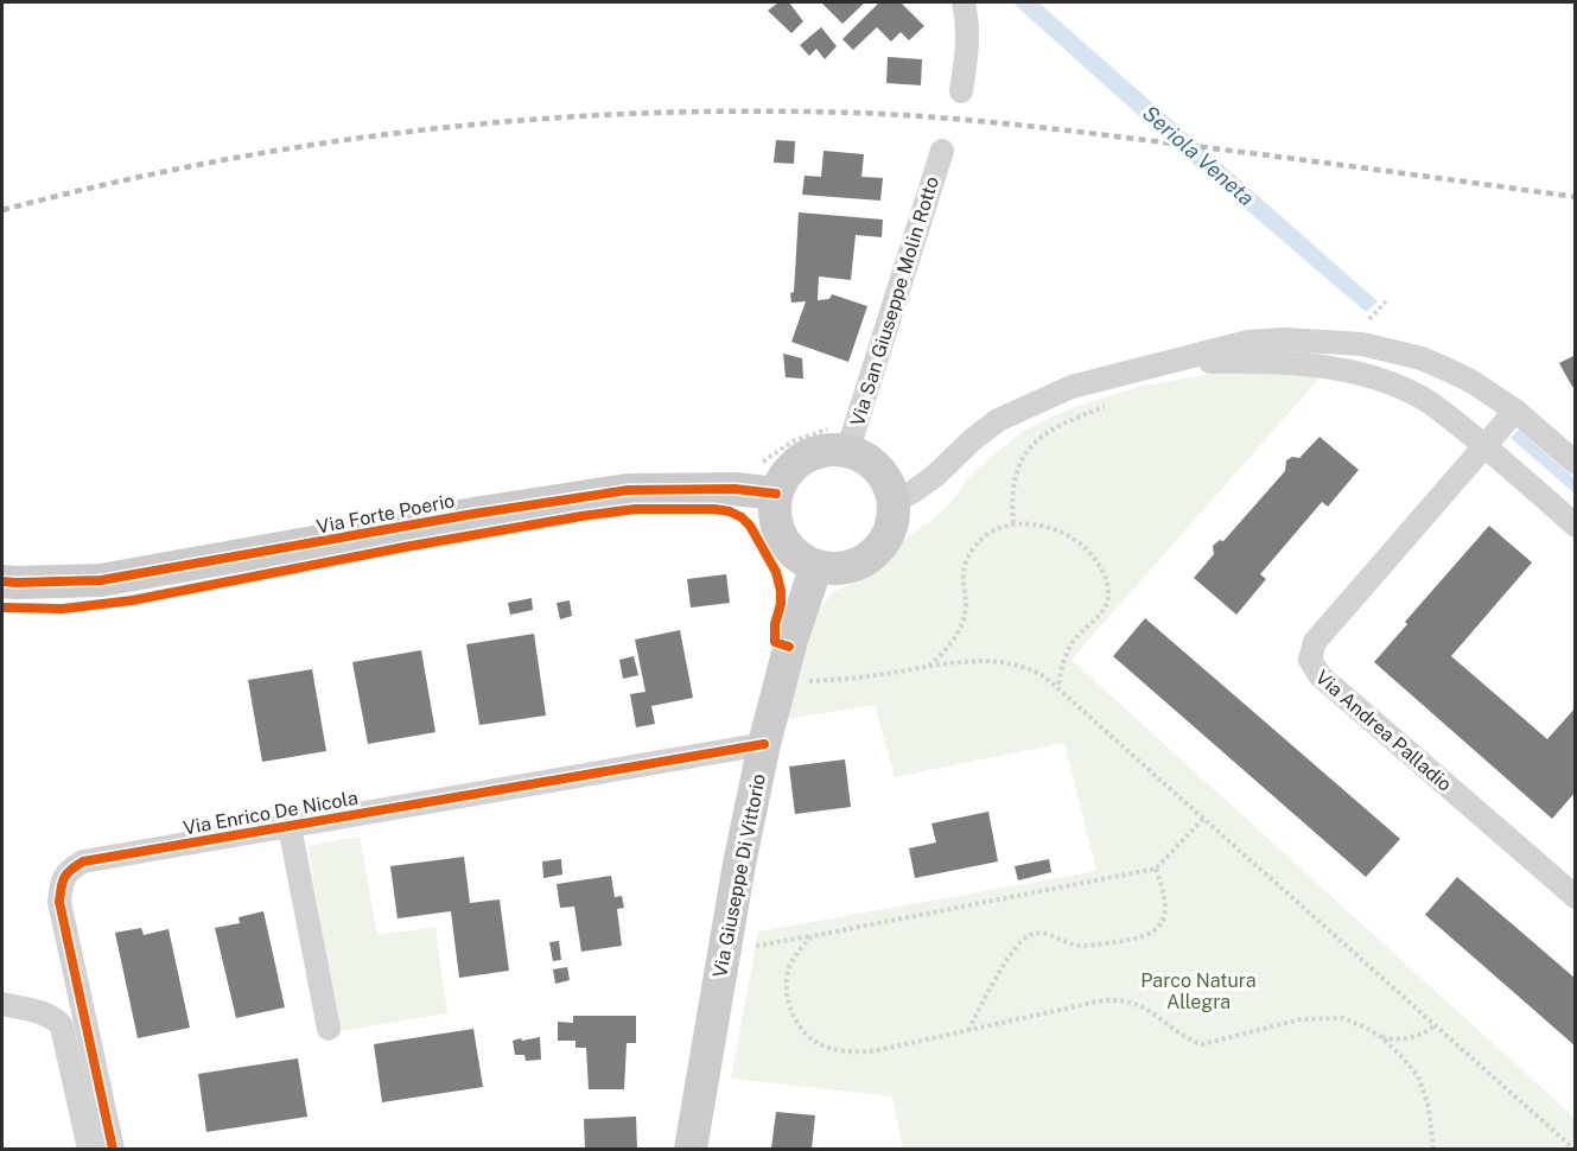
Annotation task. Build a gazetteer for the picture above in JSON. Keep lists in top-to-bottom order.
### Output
{
  "streets": {
    "street": [
      "Via San Giuseppe Molin Rotto",
      "Via Forte Poerio",
      "Via Andrea Palladio",
      "Via Enrico De Nicola",
      "Via Giuseppe Di Vittorio"
    ]
  },
  "crossings": [
    ["Via San Giuseppe Molin Rotto", "Via Forte Poerio"],
    ["Via San Giuseppe Molin Rotto", "Via Giuseppe Di Vittorio"],
    ["Via Forte Poerio", "Via Giuseppe Di Vittorio"],
    ["Via Enrico De Nicola", "Via Giuseppe Di Vittorio"]
  ],
  "water": ["Seriola Veneta"],
  "parks": ["Parco Natura Allegra"]
}
